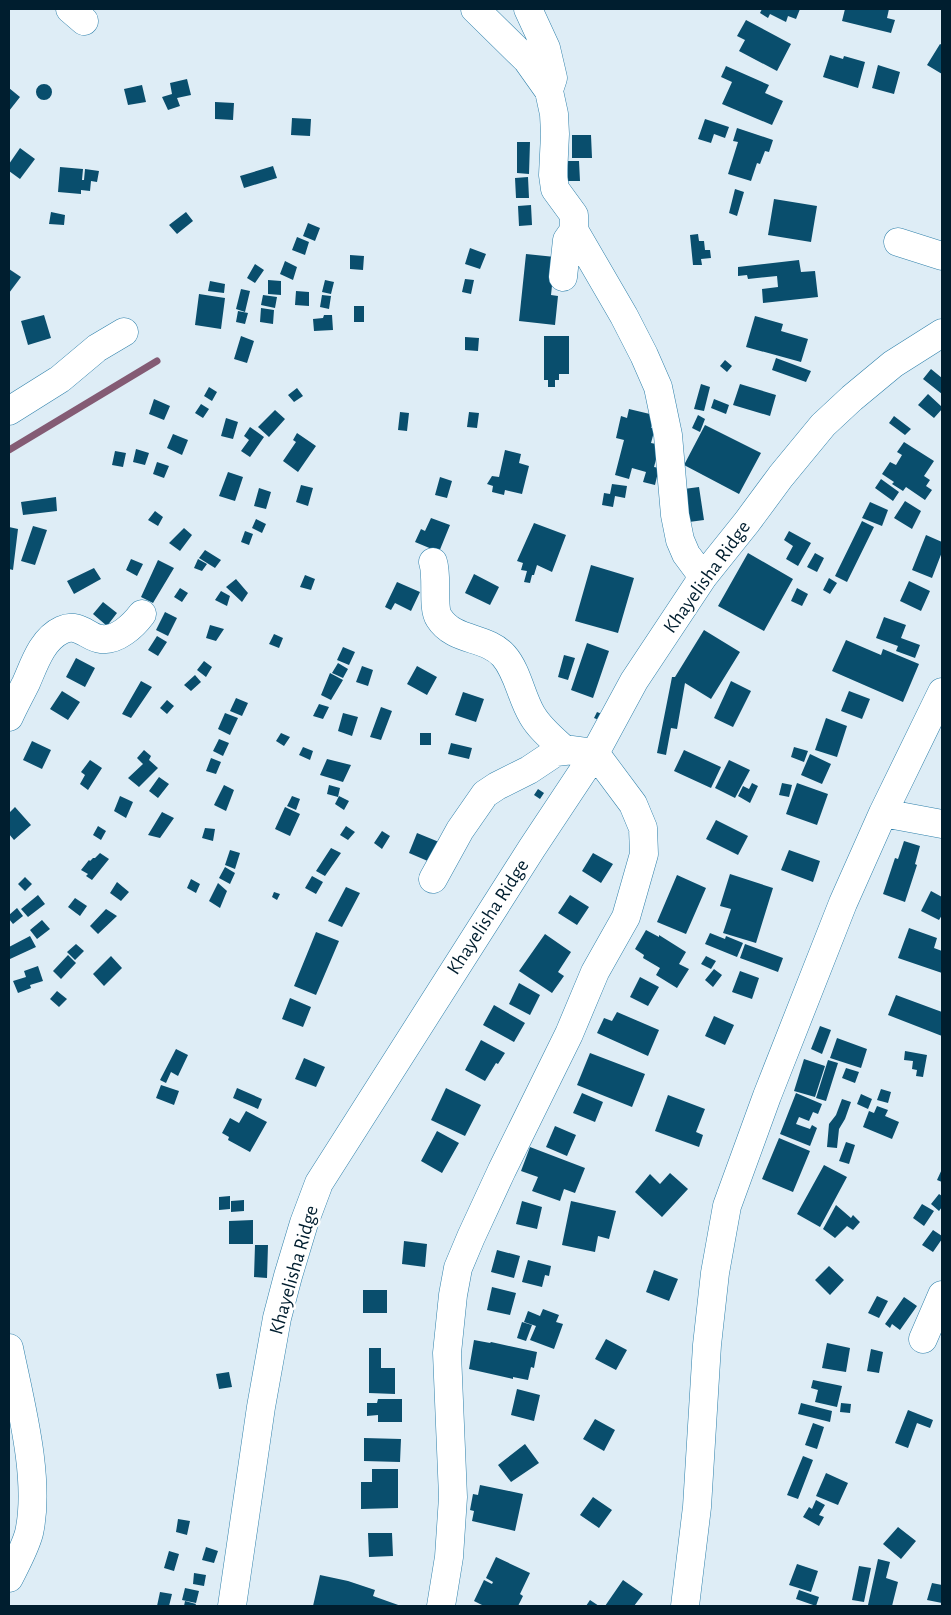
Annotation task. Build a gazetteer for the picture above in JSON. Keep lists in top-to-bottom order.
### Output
{
  "streets": {
    "street": ["Khayelisha Ridge"]
  }
}
